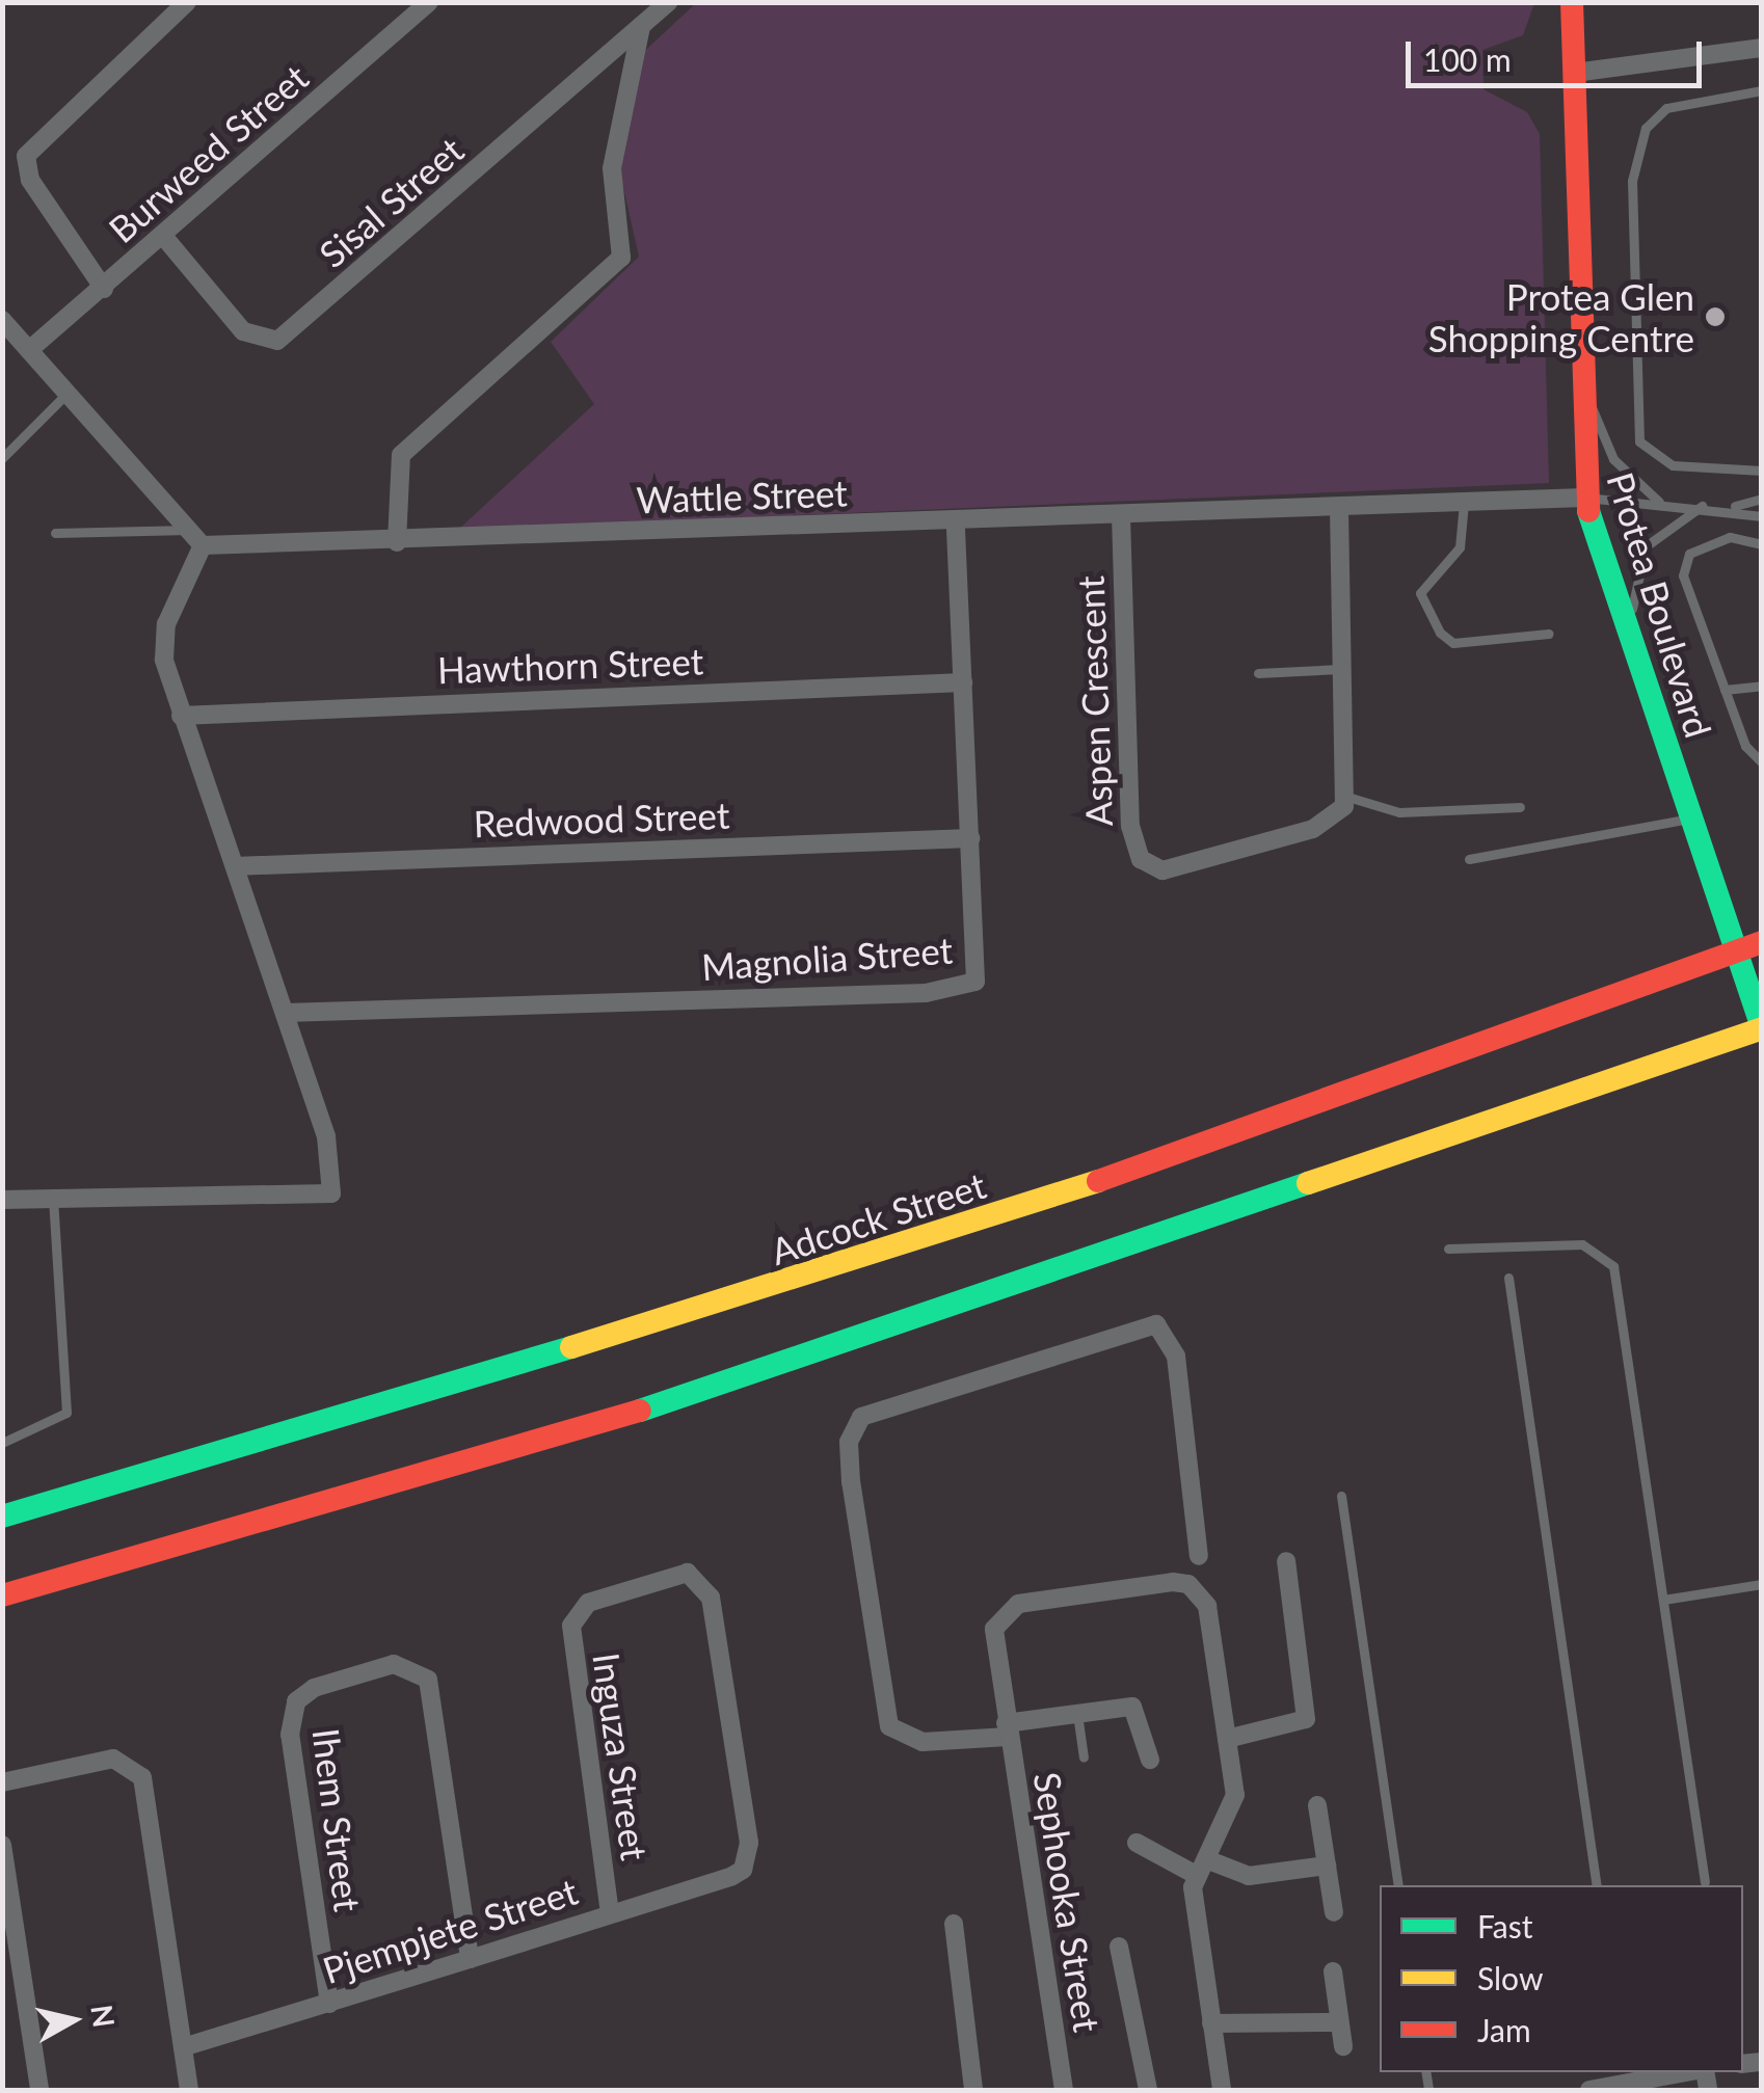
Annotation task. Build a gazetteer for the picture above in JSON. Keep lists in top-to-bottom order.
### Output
{
  "streets": {
    "main road": ["Protea Boulevard", "Adcock Street"],
    "street": [
      "Burweed Street",
      "Sisal Street",
      "Wattle Street",
      "Hawthorn Street",
      "Aspen Crescent",
      "Redwood Street",
      "Magnolia Street",
      "Inguza Street",
      "Ihem Street",
      "Sephooka Street",
      "Pjempjete Street"
    ]
  },
  "crossings": [
    ["Burweed Street", "Sisal Street"],
    ["Wattle Street", "Protea Boulevard"],
    ["Wattle Street", "Aspen Crescent"],
    ["Wattle Street", "Magnolia Street"],
    ["Protea Boulevard", "Adcock Street"],
    ["Hawthorn Street", "Magnolia Street"],
    ["Redwood Street", "Magnolia Street"],
    ["Inguza Street", "Pjempjete Street"],
    ["Ihem Street", "Pjempjete Street"]
  ],
  "places": ["Protea Glen Shopping Centre"],
  "legend": ["Fast", "Slow", "Jam"],
  "scale_bar": "100 m",
  "north": "right"
}
